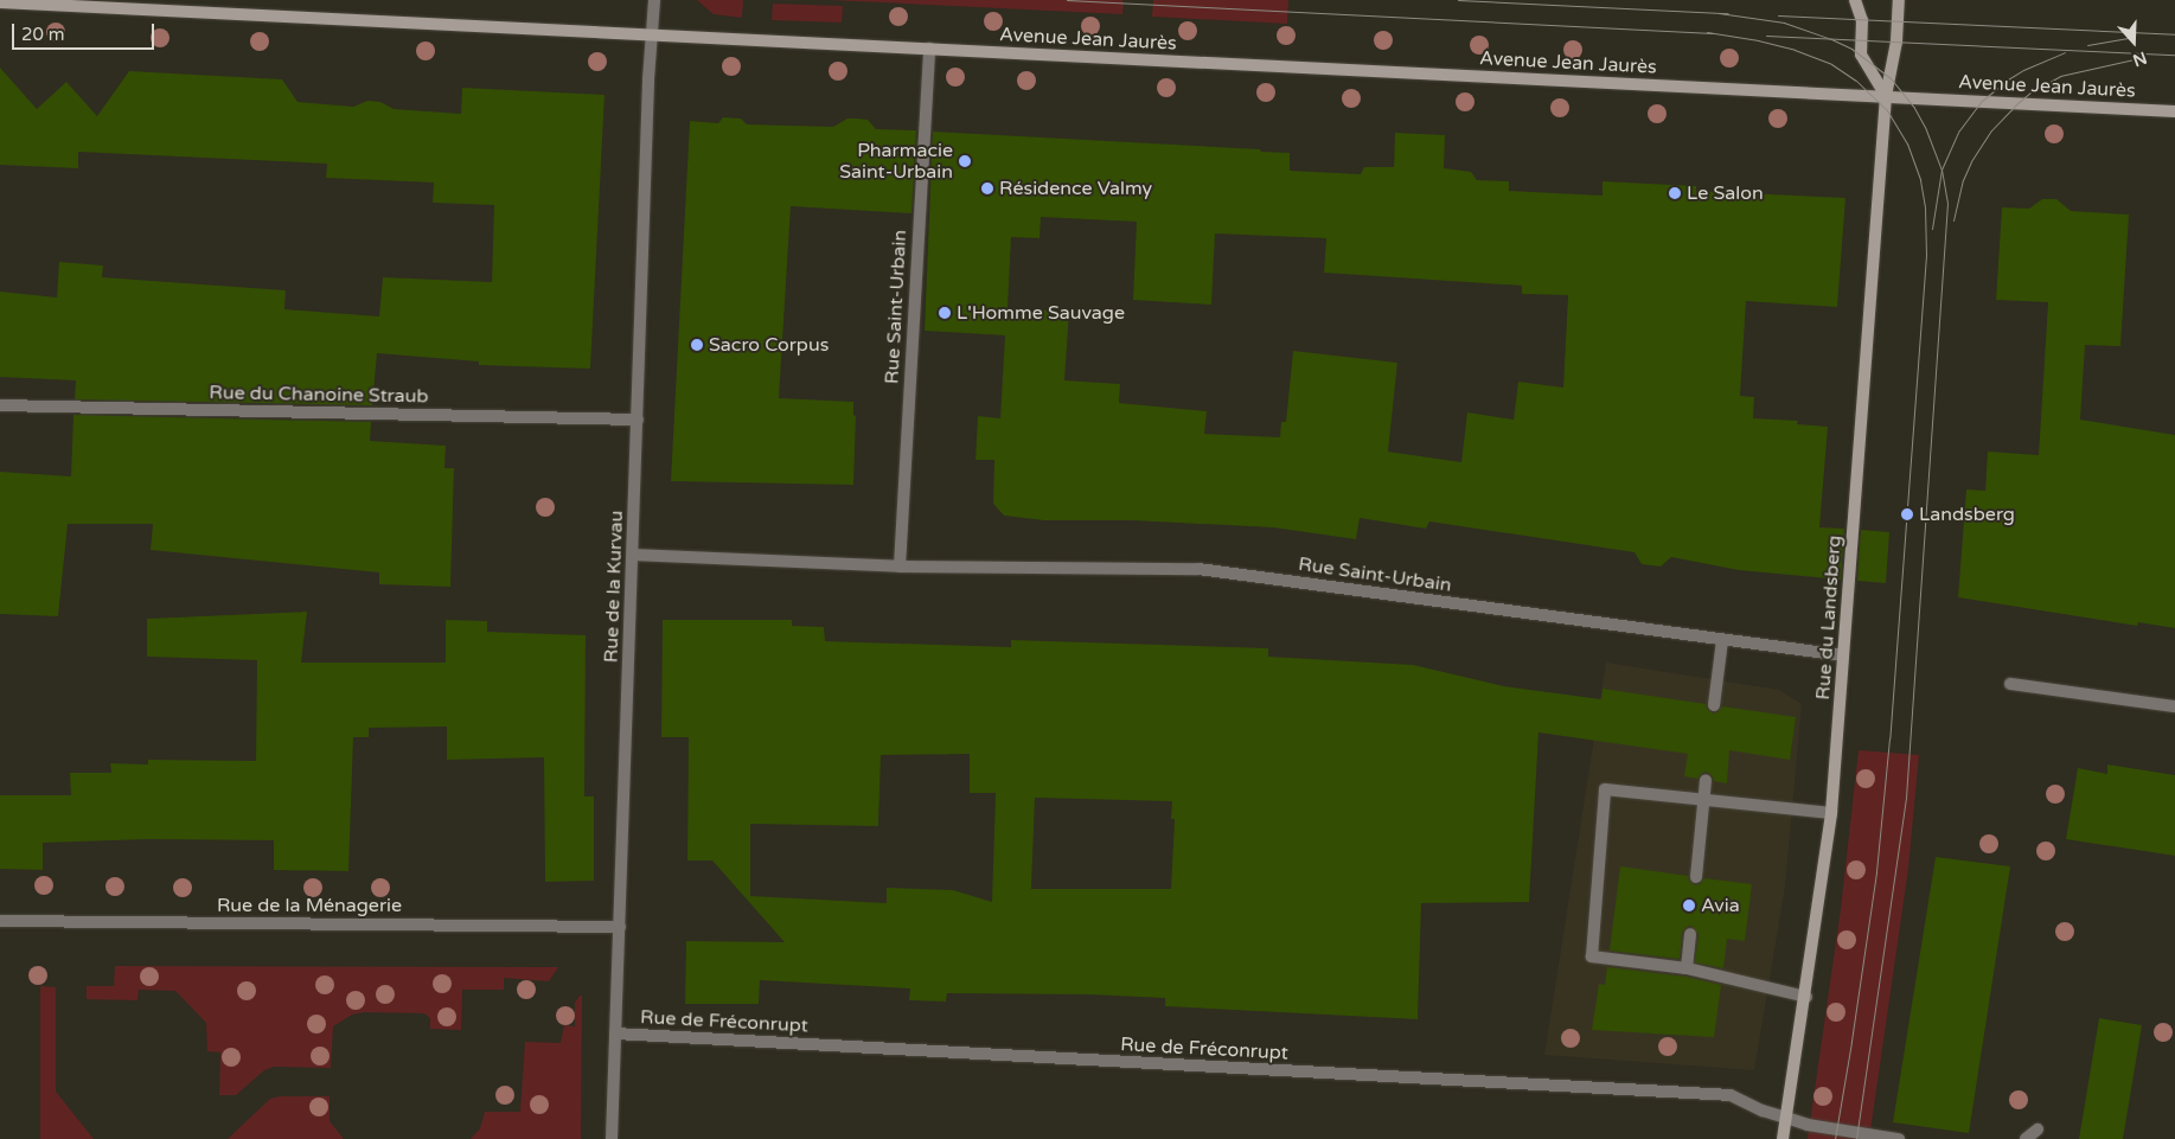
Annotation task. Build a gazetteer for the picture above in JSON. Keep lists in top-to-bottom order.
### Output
{
  "streets": {
    "main road": ["Avenue Jean Jaurès", "Rue du Landsberg"],
    "street": [
      "Rue Saint-Urbain",
      "Rue du Chanoine Straub",
      "Rue de la Kurvau",
      "Rue de la Ménagerie",
      "Rue de Fréconrupt"
    ]
  },
  "crossings": [
    ["Avenue Jean Jaurès", "Rue Saint-Urbain"],
    ["Avenue Jean Jaurès", "Rue de la Kurvau"],
    ["Avenue Jean Jaurès", "Rue du Landsberg"],
    ["Rue Saint-Urbain", "Rue de la Kurvau"],
    ["Rue Saint-Urbain", "Rue du Landsberg"],
    ["Rue du Chanoine Straub", "Rue de la Kurvau"],
    ["Rue de la Kurvau", "Rue de la Ménagerie"],
    ["Rue de la Kurvau", "Rue de Fréconrupt"],
    ["Rue du Landsberg", "Rue de Fréconrupt"]
  ],
  "places": [
    "Pharmacie Saint-Urbain",
    "Résidence Valmy",
    "Le Salon",
    "L'Homme Sauvage",
    "Sacro Corpus",
    "Landsberg",
    "Avia"
  ],
  "scale_bar": "20 m",
  "north": "bottom"
}
